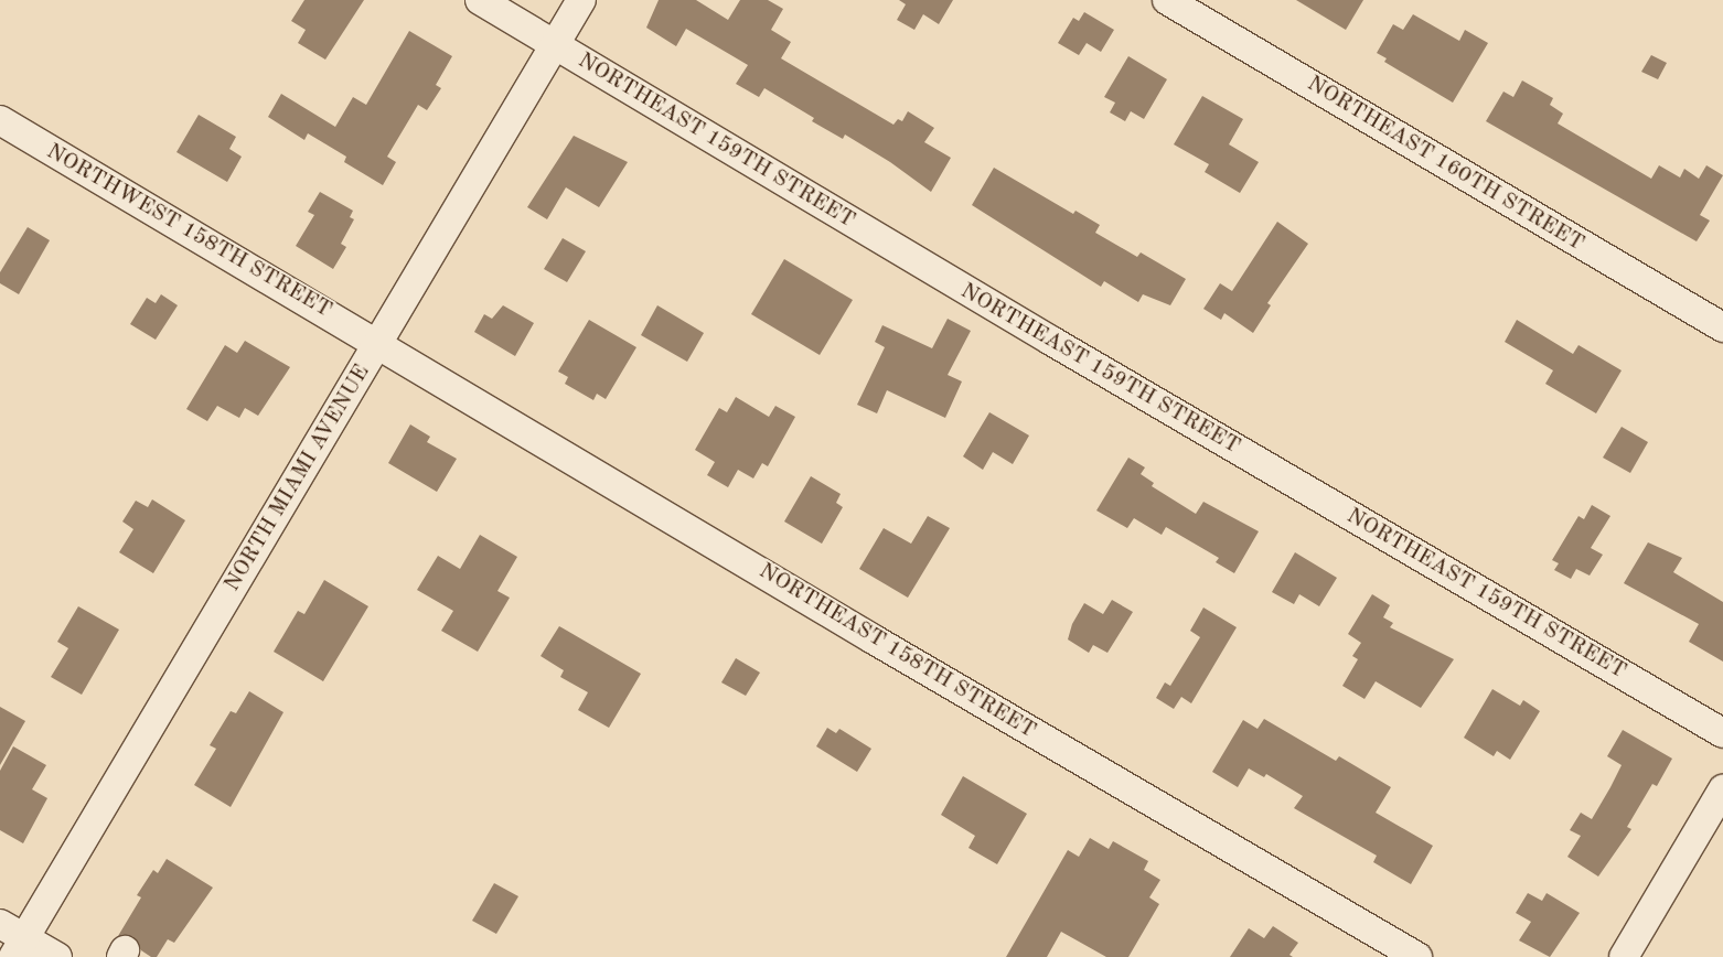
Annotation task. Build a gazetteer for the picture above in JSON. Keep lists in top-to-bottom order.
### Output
{
  "streets": {
    "street": [
      "NORTHEAST 159TH STREET",
      "NORTHEAST 160TH STREET",
      "NORTHWEST 158TH STREET",
      "NORTH MIAMI AVENUE",
      "NORTHEAST 158TH STREET"
    ]
  },
  "crossings": [
    ["NORTHEAST 159TH STREET", "NORTH MIAMI AVENUE"],
    ["NORTHWEST 158TH STREET", "NORTH MIAMI AVENUE"],
    ["NORTHWEST 158TH STREET", "NORTHEAST 158TH STREET"],
    ["NORTH MIAMI AVENUE", "NORTHEAST 158TH STREET"]
  ]
}
